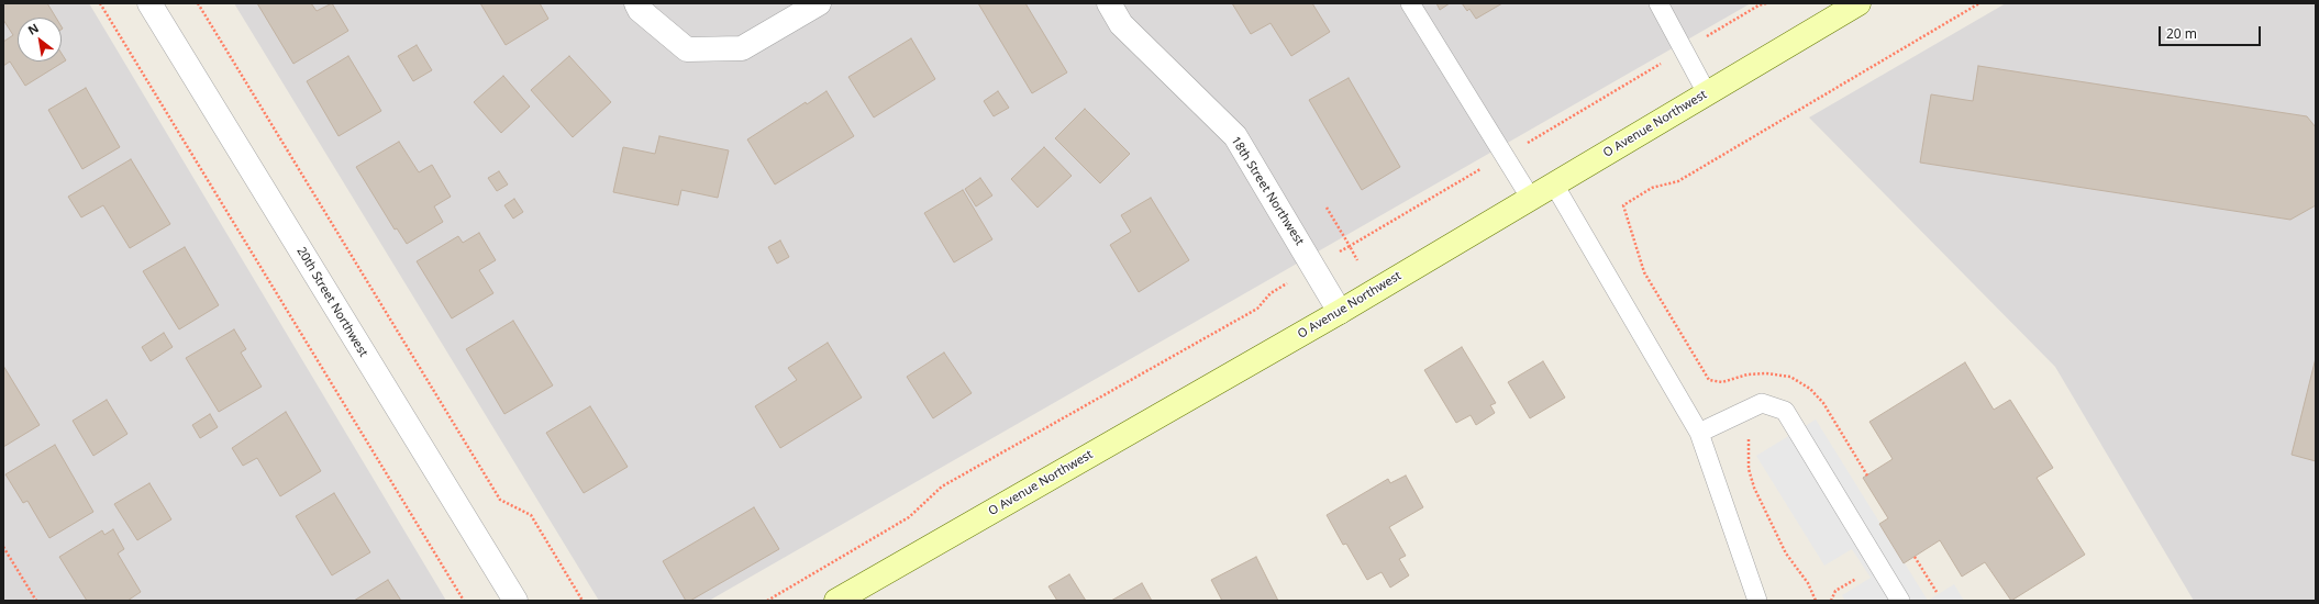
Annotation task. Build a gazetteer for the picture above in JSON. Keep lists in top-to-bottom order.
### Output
{
  "streets": {
    "street": ["O Avenue Northwest", "18th Street Northwest", "20th Street Northwest"]
  },
  "crossings": [
    ["O Avenue Northwest", "18th Street Northwest"]
  ],
  "scale_bar": "20 m",
  "north": "top left"
}
